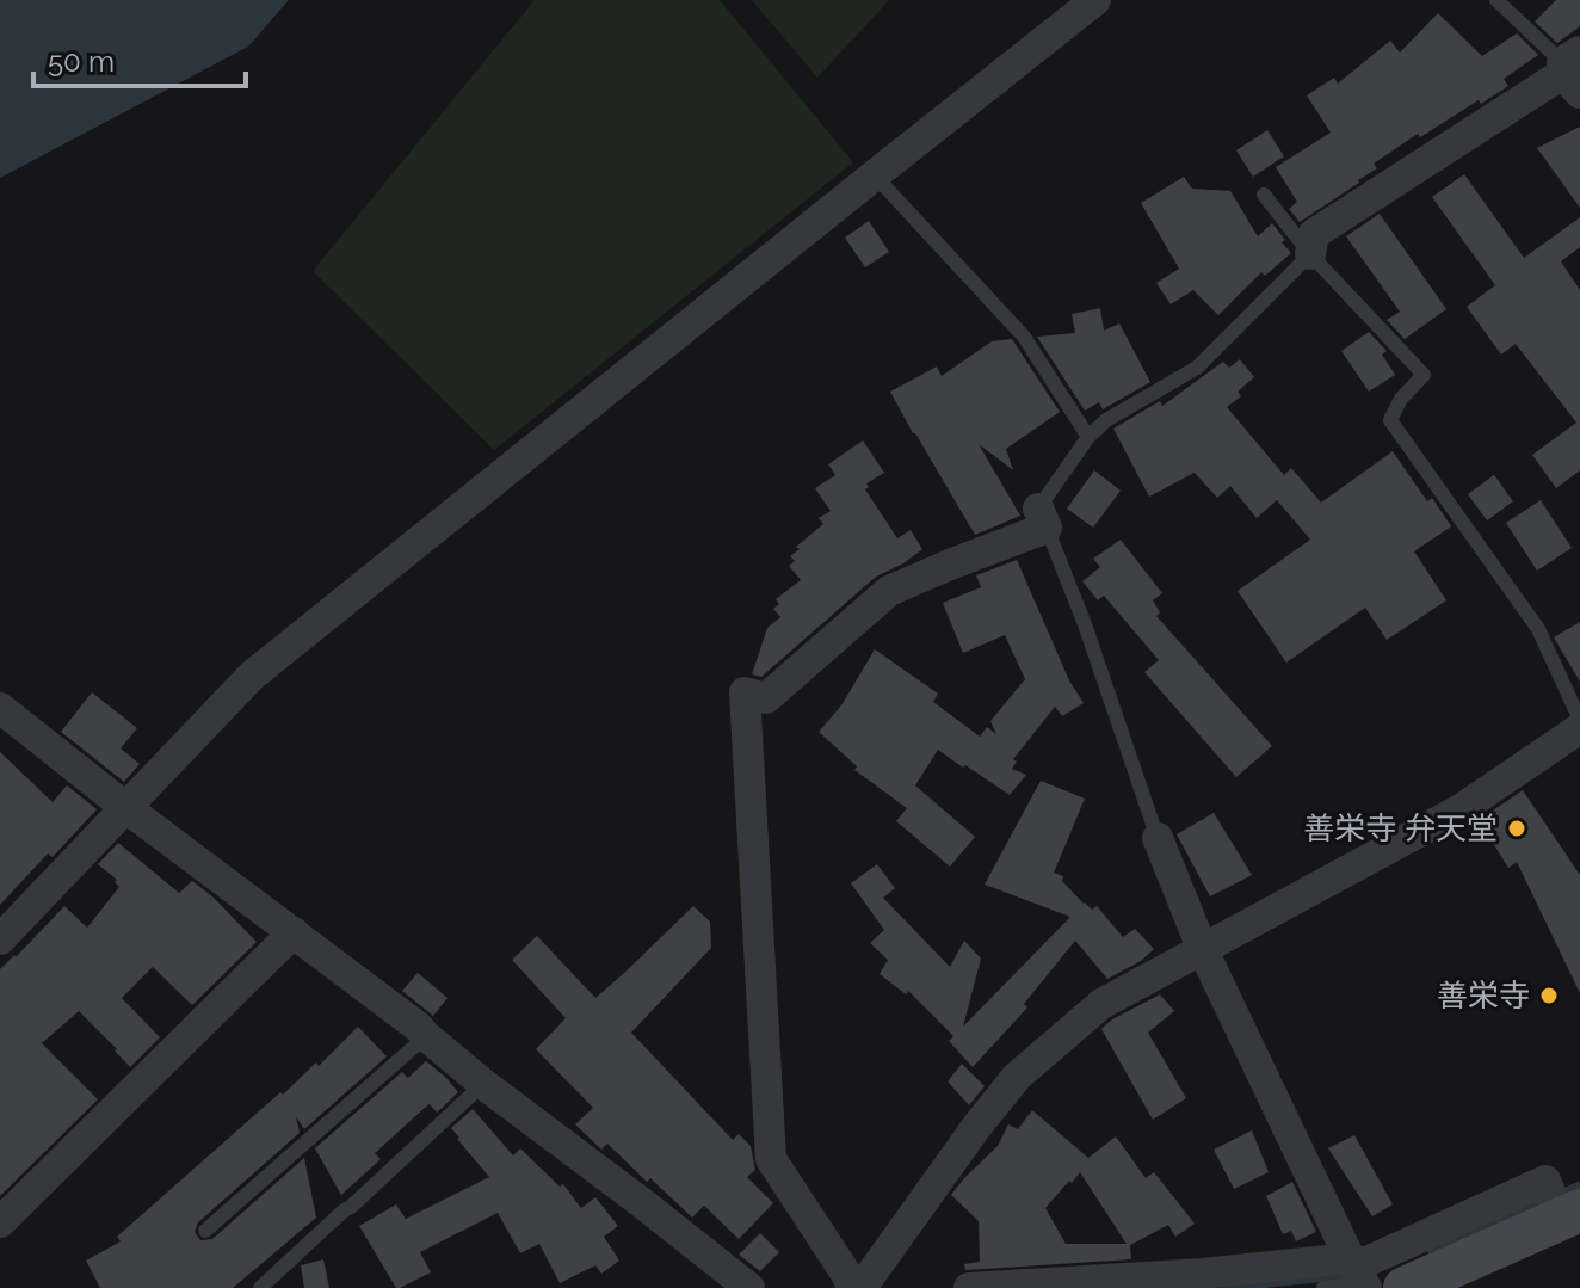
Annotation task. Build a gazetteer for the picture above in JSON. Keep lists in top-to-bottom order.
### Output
{
  "places": ["善栄寺 弁天堂", "善栄寺"],
  "scale_bar": "50 m"
}
